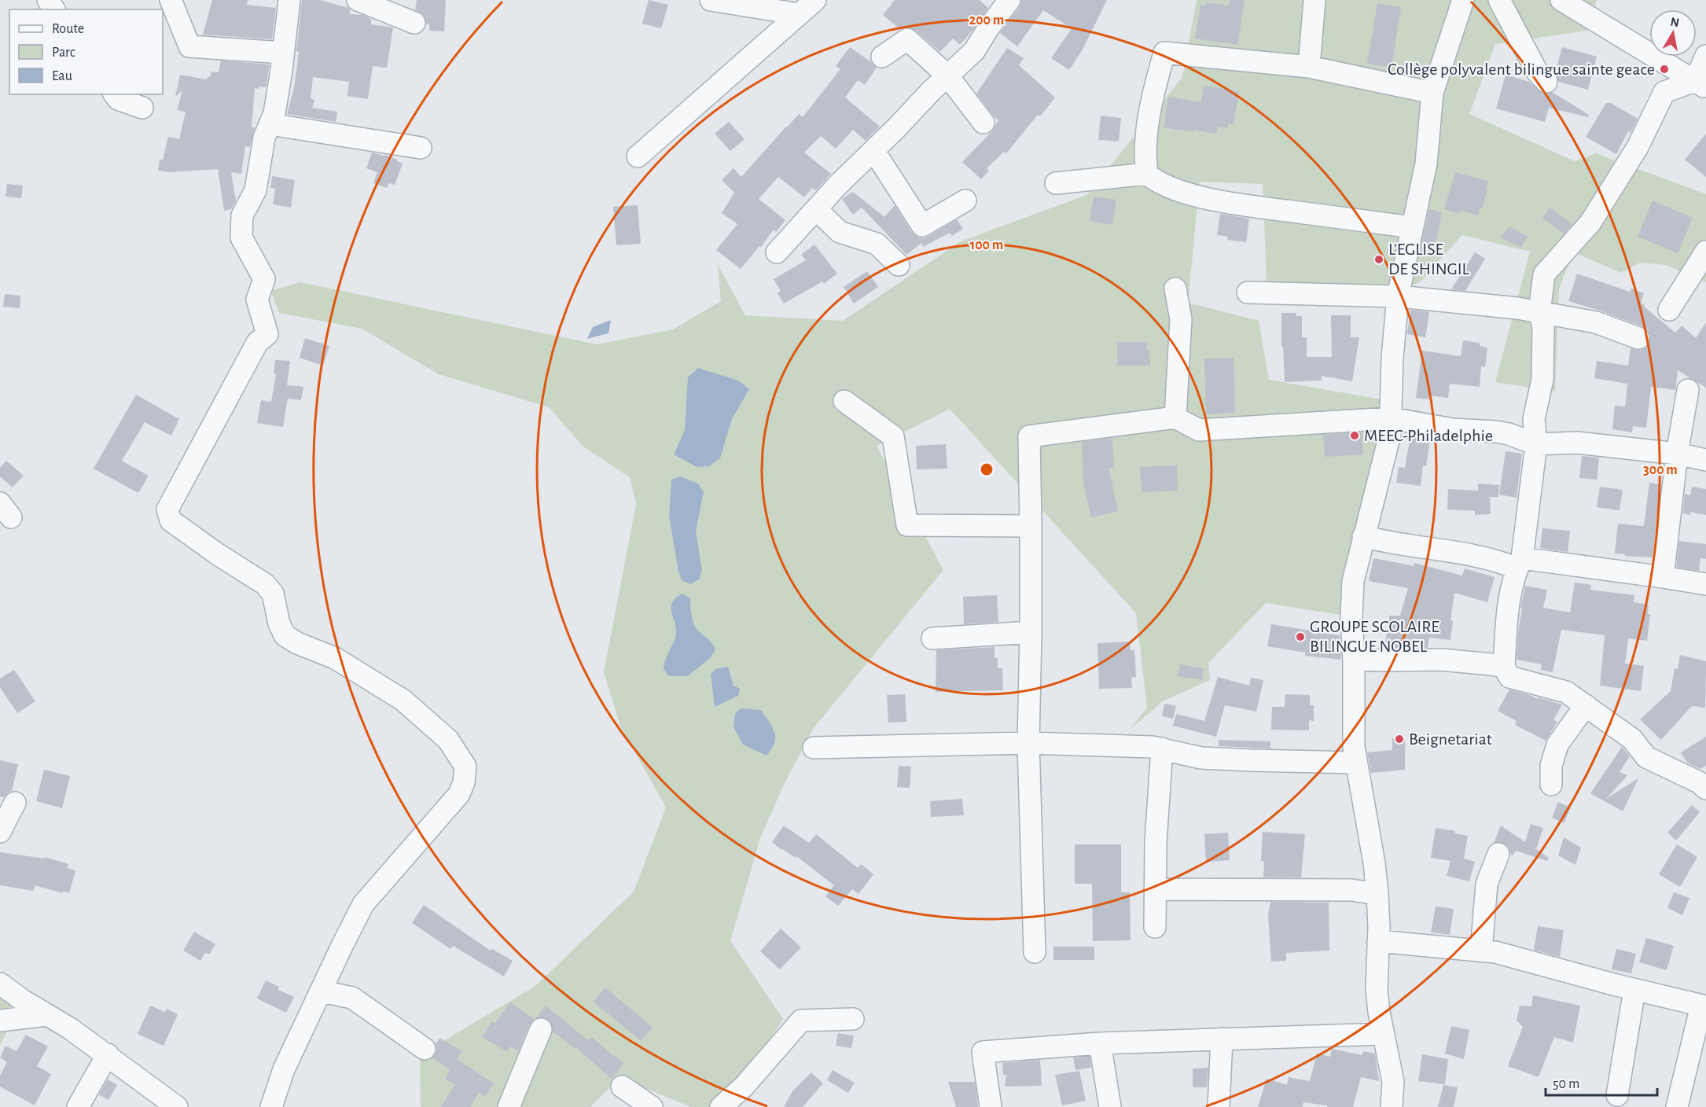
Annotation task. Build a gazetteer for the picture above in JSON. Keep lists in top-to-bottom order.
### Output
{
  "places": [
    "Collège polyvalent bilingue sainte geace",
    "L'EGLISE DE SHINGIL",
    "MEEC-Philadelphie",
    "GROUPE SCOLAIRE BILINGUE NOBEL",
    "Beignetariat"
  ],
  "legend": ["Route", "Parc", "Eau"],
  "scale_bar": "50 m",
  "north": "top",
  "rings": ["200 m", "100 m", "300 m"]
}
